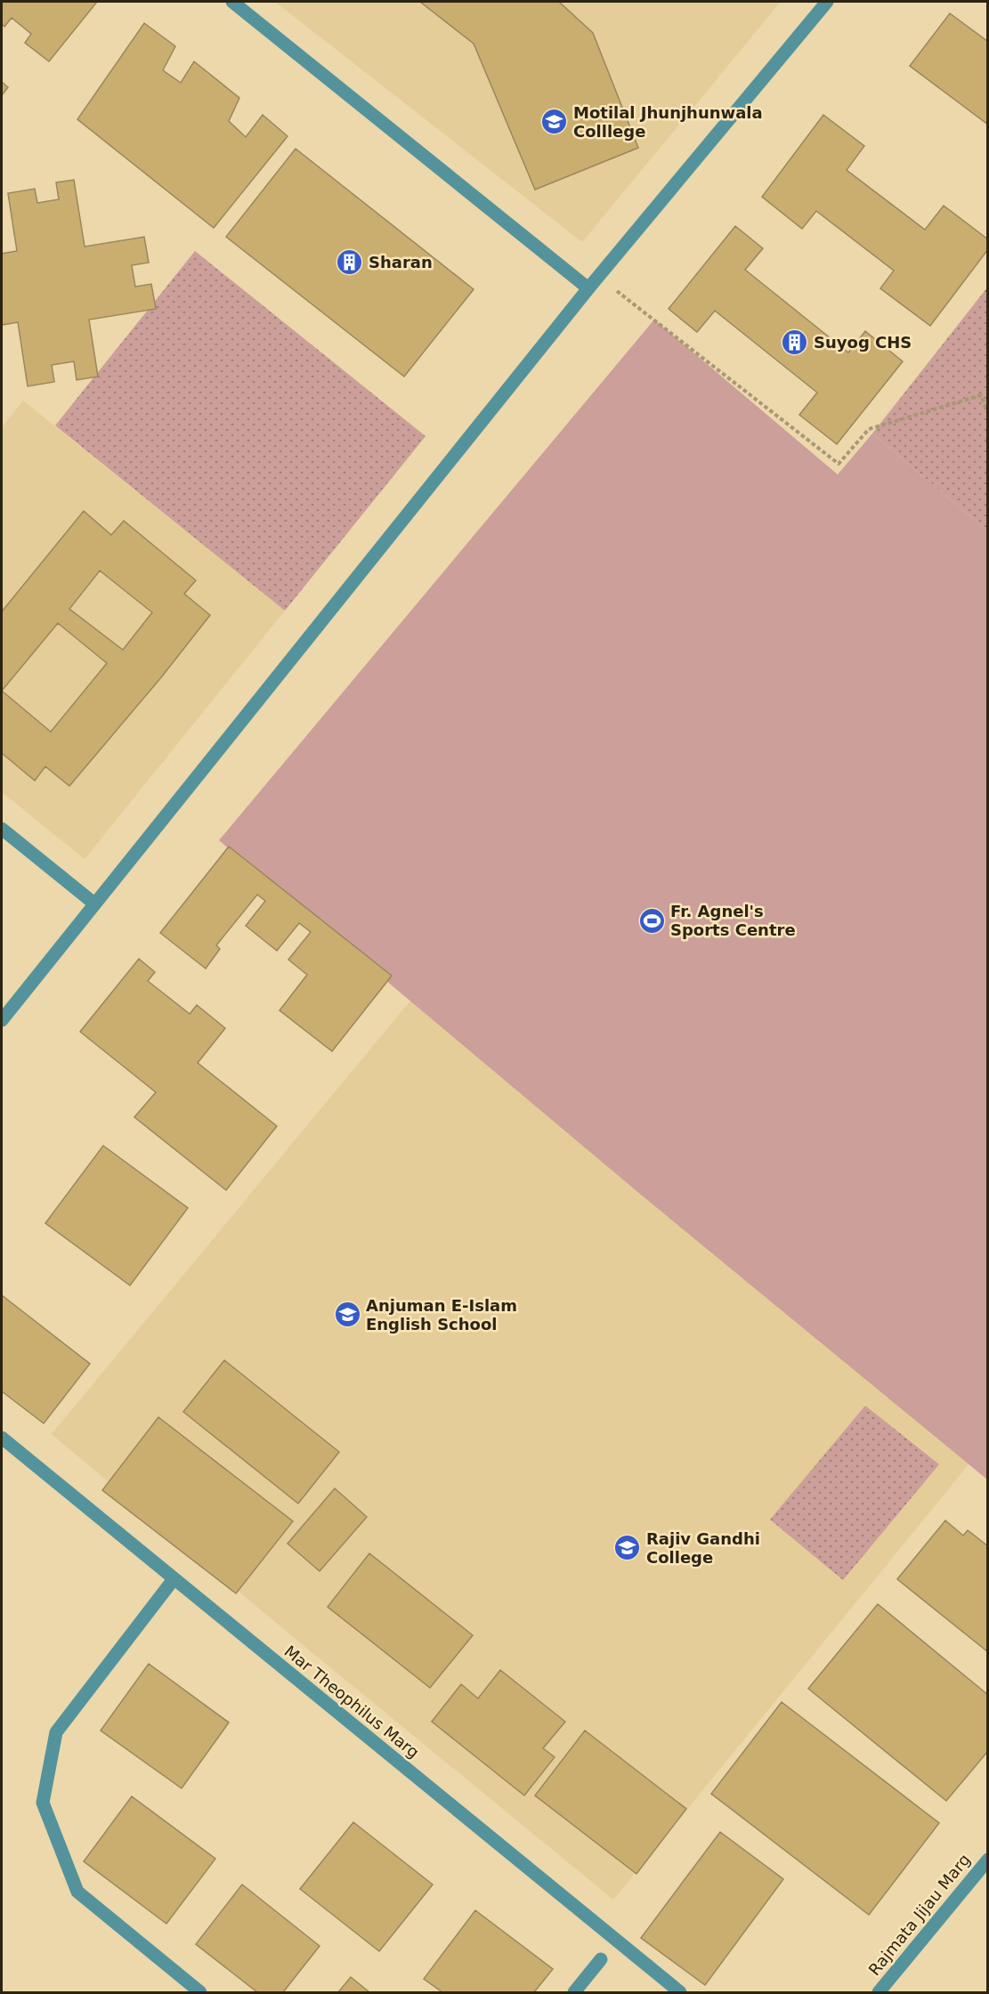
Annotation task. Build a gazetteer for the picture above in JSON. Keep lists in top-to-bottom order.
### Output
{
  "streets": {
    "street": ["Mar Theophilus Marg", "Rajmata Jijau Marg"]
  },
  "places": {
    "school or university": ["Motilal Jhunjhunwala Colllege", "Anjuman E-Islam English School", "Rajiv Gandhi College"],
    "building": ["Sharan", "Suyog CHS"],
    "sports": ["Fr. Agnel's Sports Centre"]
  }
}
